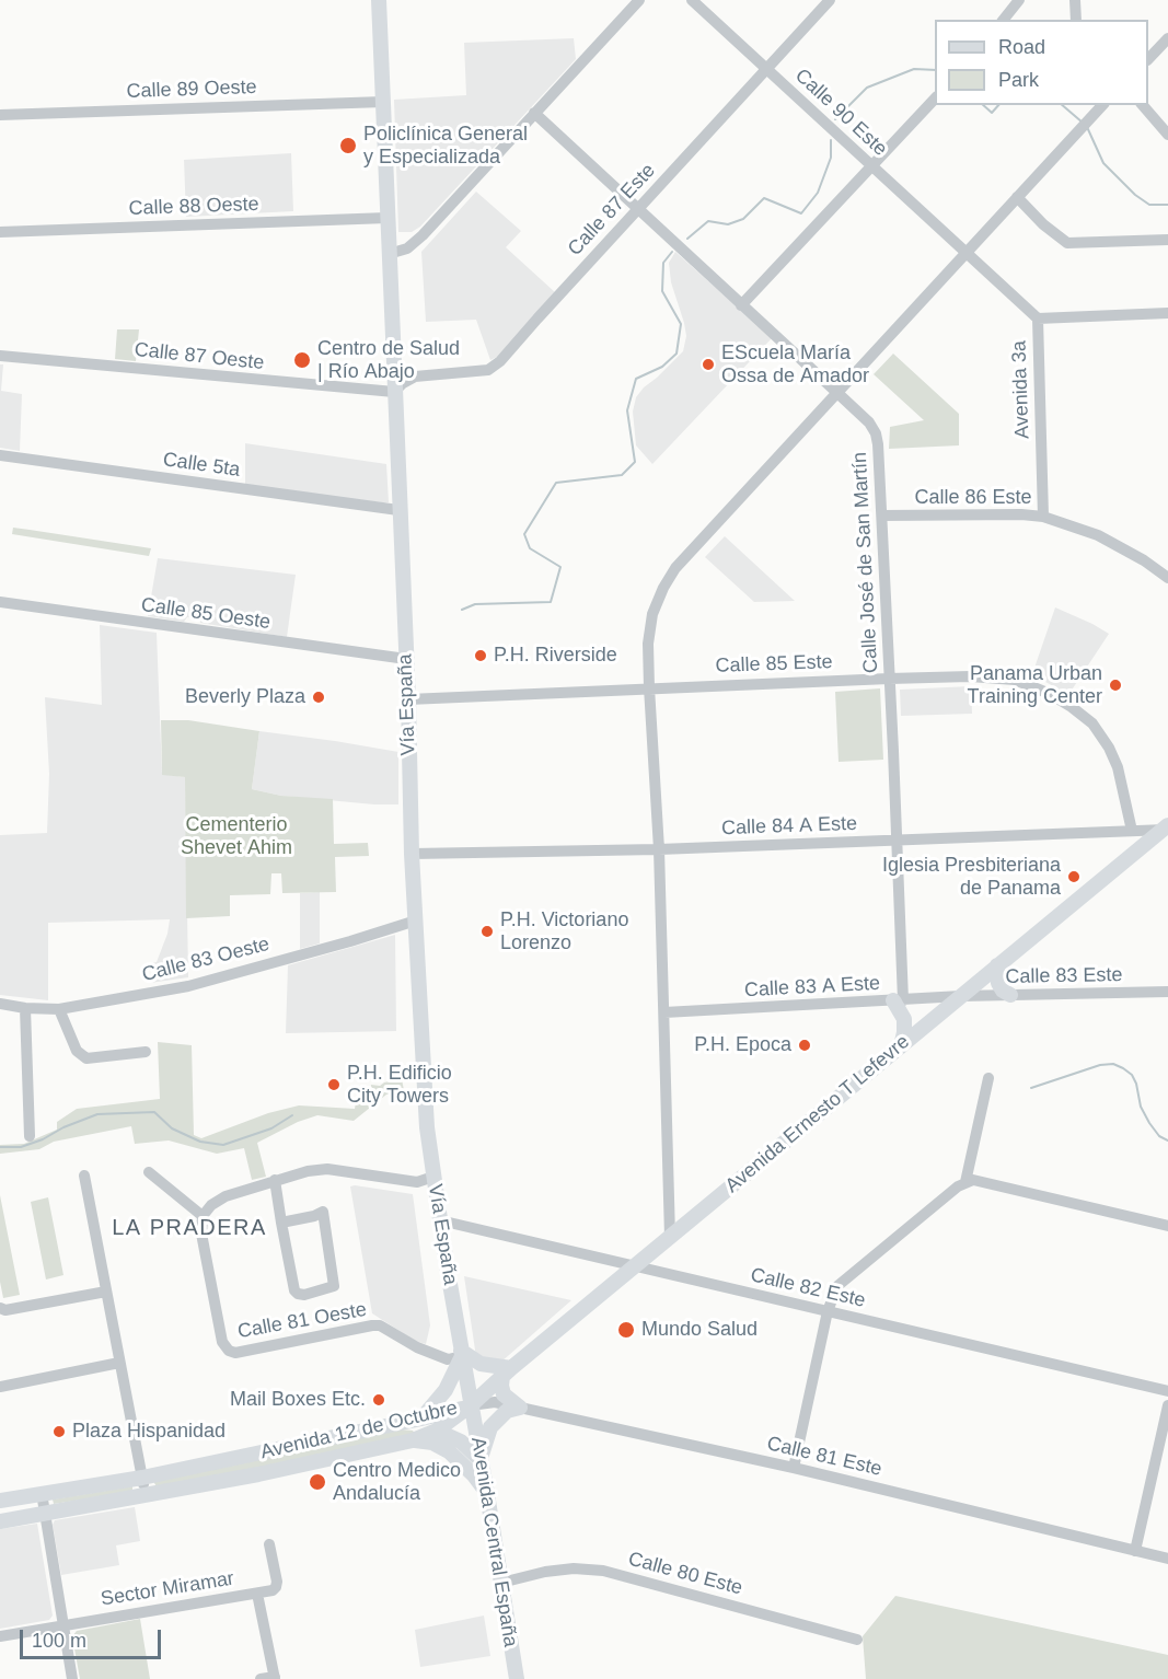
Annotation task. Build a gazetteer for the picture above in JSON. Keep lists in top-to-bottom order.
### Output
{
  "streets": {
    "main road": [
      "Vía España",
      "Avenida Ernesto T Lefevre",
      "Avenida 12 de Octubre",
      "Avenida Central España"
    ],
    "street": [
      "Calle 89 Oeste",
      "Calle 90 Este",
      "Calle 88 Oeste",
      "Calle 87 Este",
      "Calle 87 Oeste",
      "Avenida 3a",
      "Calle 5ta",
      "Calle 86 Este",
      "Calle José de San Martín",
      "Calle 85 Oeste",
      "Calle 85 Este",
      "Calle 84 A Este",
      "Calle 83 Oeste",
      "Calle 83 Este",
      "Calle 83 A Este",
      "Calle 82 Este",
      "Calle 81 Oeste",
      "Calle 81 Este",
      "Calle 80 Este",
      "Sector Miramar"
    ]
  },
  "crossings": [
    ["Calle 89 Oeste", "Vía España"],
    ["Calle 90 Este", "Calle 87 Este"],
    ["Calle 90 Este", "Avenida 3a"],
    ["Calle 88 Oeste", "Vía España"],
    ["Calle 87 Este", "Calle 87 Oeste"],
    ["Calle 87 Este", "Calle José de San Martín"],
    ["Calle 87 Este", "Vía España"],
    ["Calle 87 Oeste", "Vía España"],
    ["Avenida 3a", "Calle 86 Este"],
    ["Calle 5ta", "Vía España"],
    ["Calle 86 Este", "Calle José de San Martín"],
    ["Calle José de San Martín", "Calle 85 Este"],
    ["Calle José de San Martín", "Calle 84 A Este"],
    ["Calle José de San Martín", "Calle 83 A Este"],
    ["Calle 85 Oeste", "Vía España"],
    ["Calle 85 Este", "Vía España"],
    ["Calle 85 Este", "Calle 84 A Este"],
    ["Vía España", "Calle 84 A Este"],
    ["Vía España", "Calle 83 Oeste"],
    ["Vía España", "Avenida Ernesto T Lefevre"],
    ["Vía España", "Calle 82 Este"],
    ["Vía España", "Calle 81 Oeste"],
    ["Vía España", "Avenida 12 de Octubre"],
    ["Vía España", "Calle 81 Este"],
    ["Vía España", "Avenida Central España"],
    ["Calle 84 A Este", "Avenida Ernesto T Lefevre"],
    ["Calle 83 Este", "Calle 83 A Este"],
    ["Calle 83 Este", "Avenida Ernesto T Lefevre"],
    ["Calle 83 A Este", "Avenida Ernesto T Lefevre"],
    ["Avenida Ernesto T Lefevre", "Calle 82 Este"],
    ["Avenida Ernesto T Lefevre", "Avenida 12 de Octubre"],
    ["Avenida Ernesto T Lefevre", "Calle 81 Este"],
    ["Avenida Ernesto T Lefevre", "Avenida Central España"],
    ["Avenida 12 de Octubre", "Calle 81 Este"],
    ["Avenida 12 de Octubre", "Avenida Central España"],
    ["Calle 81 Este", "Avenida Central España"],
    ["Avenida Central España", "Calle 80 Este"]
  ],
  "districts": ["LA PRADERA"],
  "parks": ["Cementerio Shevet Ahim"],
  "places": [
    "Policlínica General y Especializada",
    "Centro de Salud | Río Abajo",
    "EScuela María Ossa de Amador",
    "P.H. Riverside",
    "Panama Urban Training Center",
    "Beverly Plaza",
    "Iglesia Presbiteriana de Panama",
    "P.H. Victoriano Lorenzo",
    "P.H. Epoca",
    "P.H. Edificio City Towers",
    "Mundo Salud",
    "Mail Boxes Etc.",
    "Plaza Hispanidad",
    "Centro Medico Andalucía"
  ],
  "legend": ["Road", "Park"],
  "scale_bar": "100 m"
}
